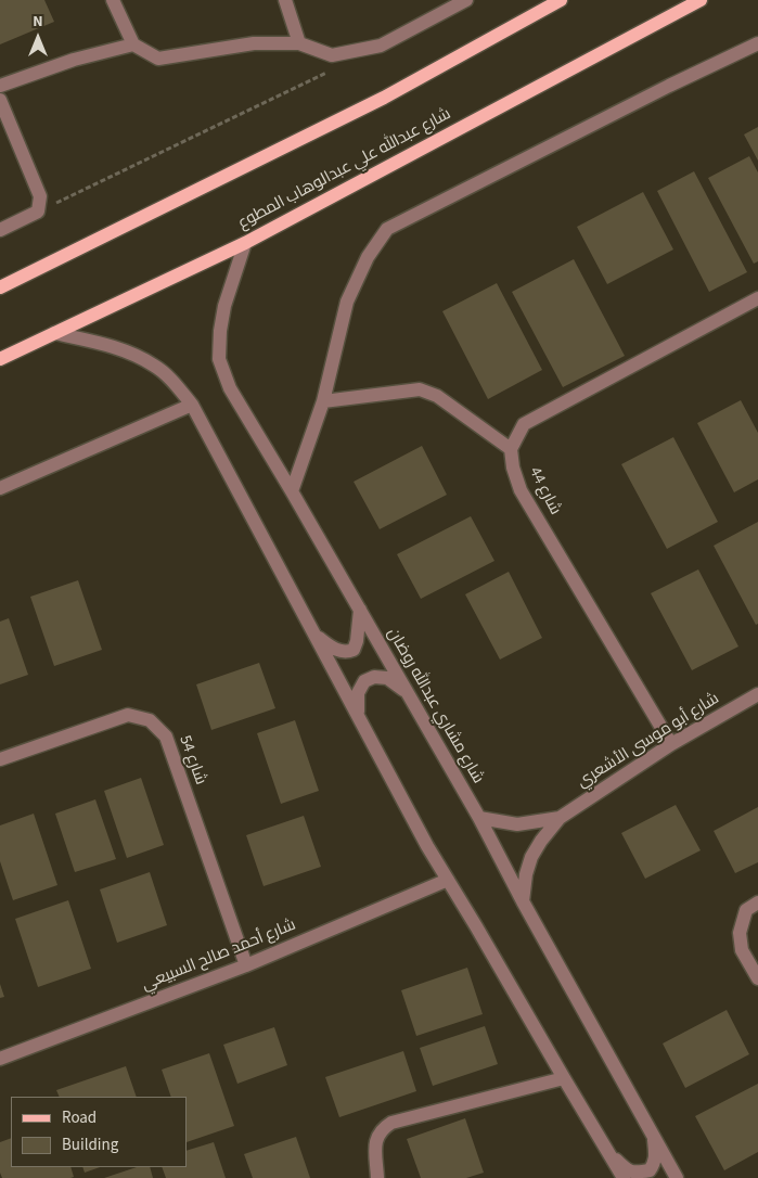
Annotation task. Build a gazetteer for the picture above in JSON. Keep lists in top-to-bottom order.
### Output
{
  "streets": {
    "main road": ["شارع عبدالله علي عبدالوهاب المطوع"],
    "street": [
      "شارع 44",
      "شارع مشاري عبدالله روضان",
      "شارع أبو موسى الأشعري",
      "شارع 54",
      "شارع أحمد صالح السبيعي"
    ]
  },
  "crossings": [
    ["شارع عبدالله علي عبدالوهاب المطوع", "شارع مشاري عبدالله روضان"],
    ["شارع 44", "شارع أبو موسى الأشعري"],
    ["شارع مشاري عبدالله روضان", "شارع أبو موسى الأشعري"],
    ["شارع 54", "شارع أحمد صالح السبيعي"]
  ],
  "legend": ["Road", "Building"],
  "north": "top"
}
